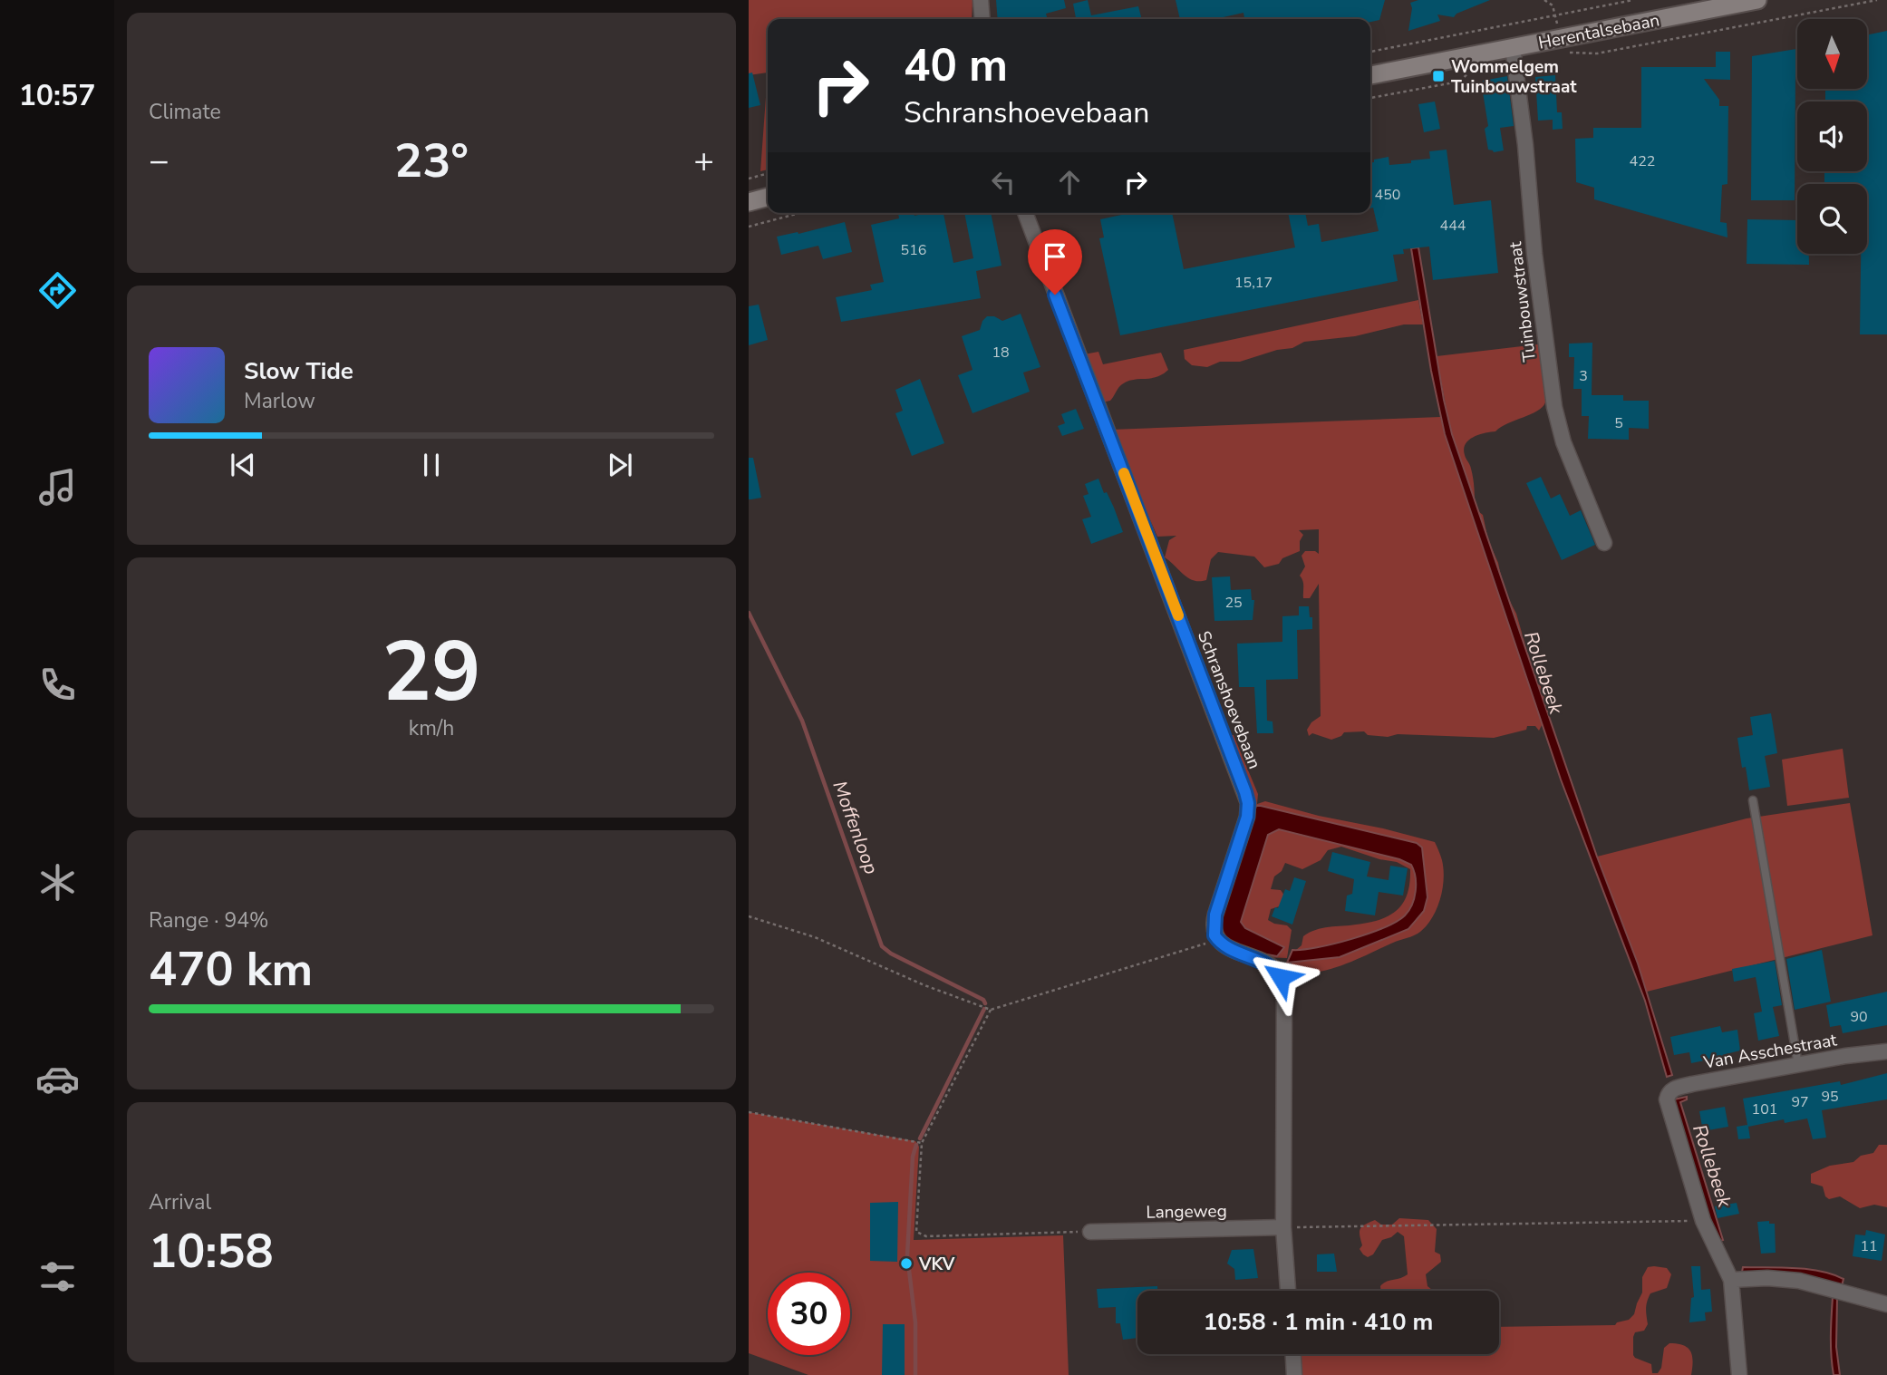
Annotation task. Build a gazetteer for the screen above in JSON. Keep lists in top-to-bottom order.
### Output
{
  "streets": {
    "main road": ["Herentalsebaan"],
    "street": [
      "Tuinbouwstraat",
      "Schranshoevebaan",
      "Van Asschestraat",
      "Langeweg"
    ]
  },
  "crossings": [
    ["Herentalsebaan", "Tuinbouwstraat"]
  ],
  "water": ["Rollebeek", "Moffenloop"],
  "places": {
    "transit": ["Wommelgem Tuinbouwstraat"],
    "other": ["VKV"]
  },
  "house_numbers": [
    "422",
    "450",
    "444",
    "516",
    "15,17",
    "18",
    "3",
    "5",
    "25",
    "90",
    "95",
    "97",
    "101",
    "11"
  ],
  "north": "bottom",
  "page": {
    "tabs": "10:57",
    "tile": [
      "Climate",
      ["29", "km/h"],
      ["Range · 94%", "470 km"],
      ["Arrival", "10:58"]
    ],
    "turn": ["40 m", "Schranshoevebaan"],
    "heat": ["−", "23°", "+"],
    "song": ["Slow Tide", "Marlow"],
    "limit": "30",
    "trip": "10:58 · 1 min · 410 m"
  }
}
